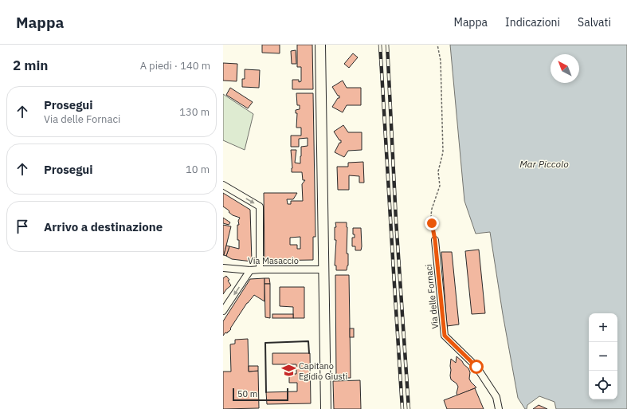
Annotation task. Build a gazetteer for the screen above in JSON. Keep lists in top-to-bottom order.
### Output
{
  "streets": {
    "street": ["Via Masaccio", "Via delle Fornaci"]
  },
  "water": ["Mar Piccolo"],
  "places": {
    "school or university": ["Capitano Egidio Giusti"]
  },
  "scale_bar": "50 m",
  "north": "top left",
  "page": {
    "header": "Mappa",
    "nav": ["Mappa", "Indicazioni", "Salvati"],
    "heading": ["2 min", "A piedi · 140 m"],
    "list": [
      ["Prosegui", "Via delle Fornaci", "130 m"],
      ["Prosegui", "10 m"],
      "Arrivo a destinazione"
    ],
    "map_buttons": ["+", "−"],
    "scale": "50 m"
  }
}
